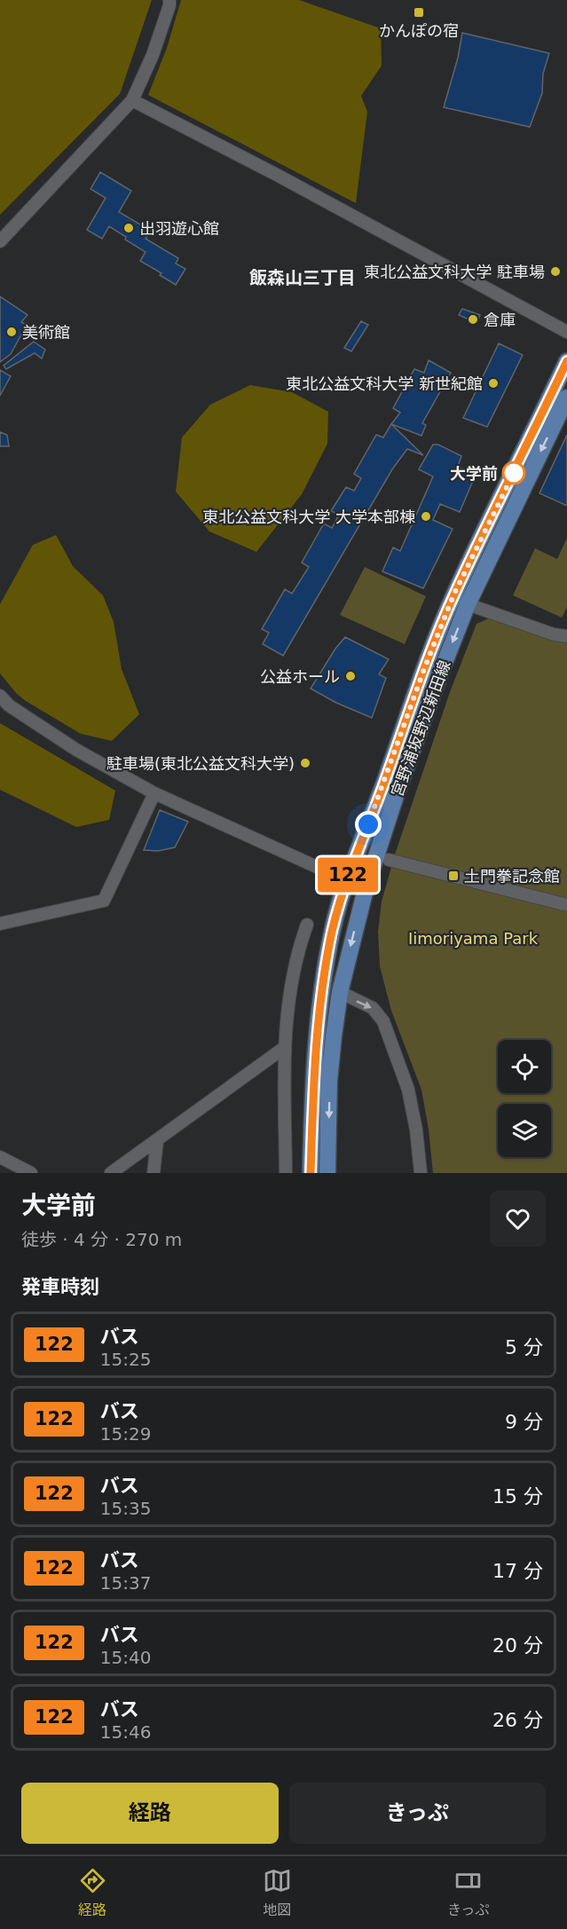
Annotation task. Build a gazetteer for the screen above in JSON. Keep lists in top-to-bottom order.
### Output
{
  "streets": {
    "main road": ["宮野浦坂野辺新田線"]
  },
  "districts": ["飯森山三丁目"],
  "parks": ["Iimoriyama Park"],
  "places": {
    "transit": ["かんぽの宿", "土門拳記念館"],
    "other": [
      "出羽遊心館",
      "東北公益文科大学 駐車場",
      "倉庫",
      "美術館",
      "東北公益文科大学 新世紀館",
      "大学前",
      "東北公益文科大学 大学本部棟",
      "公益ホール",
      "駐車場(東北公益文科大学)"
    ]
  },
  "lines": ["bus line 122"],
  "page": {
    "on_map": "122",
    "heading": [
      ["大学前", "徒歩 · 4 分 · 270 m"],
      "発車時刻"
    ],
    "list": [
      {
        "mark": "122",
        "name": "バス",
        "note": "15:25",
        "value": "5 分"
      },
      {
        "mark": "122",
        "name": "バス",
        "note": "15:29",
        "value": "9 分"
      },
      {
        "mark": "122",
        "name": "バス",
        "note": "15:35",
        "value": "15 分"
      },
      {
        "mark": "122",
        "name": "バス",
        "note": "15:37",
        "value": "17 分"
      },
      {
        "mark": "122",
        "name": "バス",
        "note": "15:40",
        "value": "20 分"
      },
      {
        "mark": "122",
        "name": "バス",
        "note": "15:46",
        "value": "26 分"
      }
    ],
    "buttons": ["経路", "きっぷ"],
    "tabs": ["経路", "地図", "きっぷ"]
  }
}
